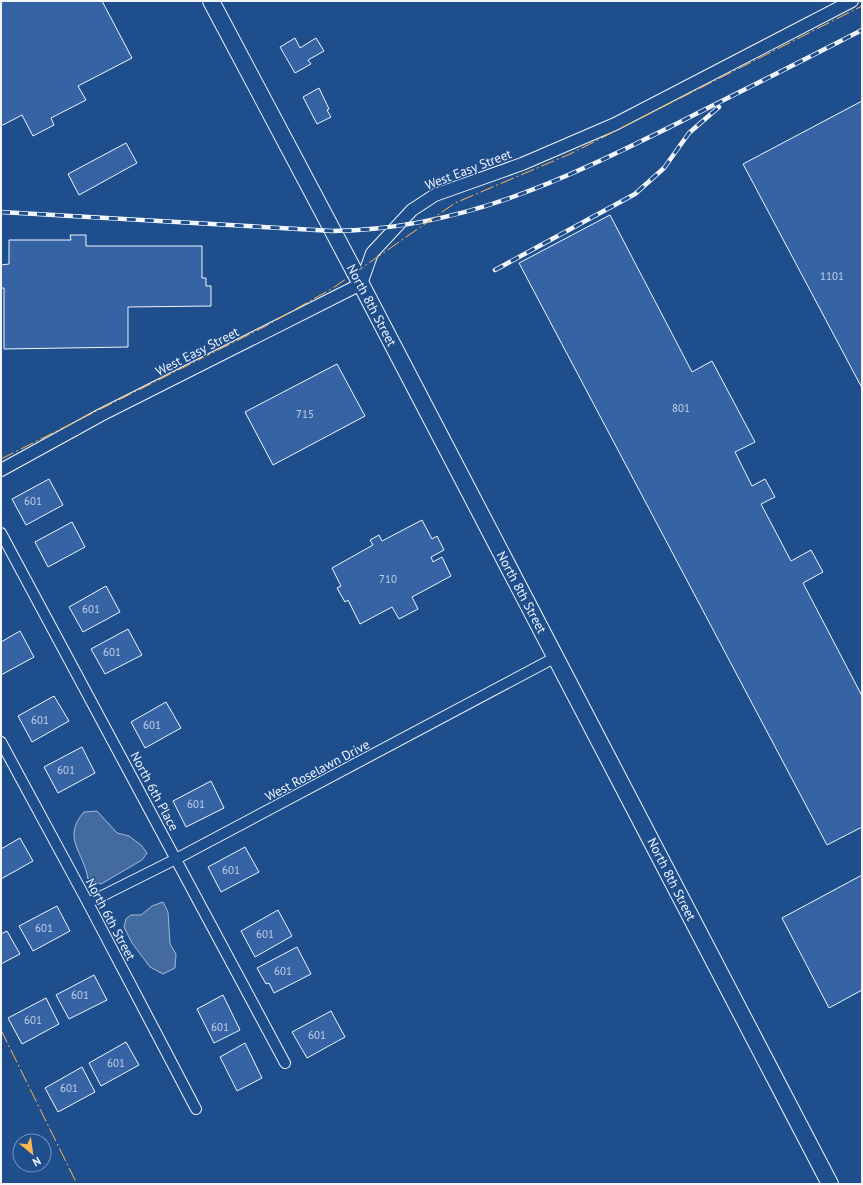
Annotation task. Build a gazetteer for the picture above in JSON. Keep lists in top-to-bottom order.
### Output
{
  "streets": {
    "main road": ["North 8th Street"],
    "street": [
      "West Easy Street",
      "West Roselawn Drive",
      "North 6th Place",
      "North 6th Street"
    ]
  },
  "crossings": [
    ["West Easy Street", "North 8th Street"],
    ["North 8th Street", "West Roselawn Drive"],
    ["West Roselawn Drive", "North 6th Place"],
    ["West Roselawn Drive", "North 6th Street"]
  ],
  "house_numbers": [
    "1101",
    "801",
    "715",
    "601",
    "710",
    "601",
    "601",
    "601",
    "601",
    "601",
    "601",
    "601",
    "601",
    "601",
    "601",
    "601",
    "601",
    "601",
    "601",
    "601",
    "601"
  ],
  "north": "bottom right"
}
